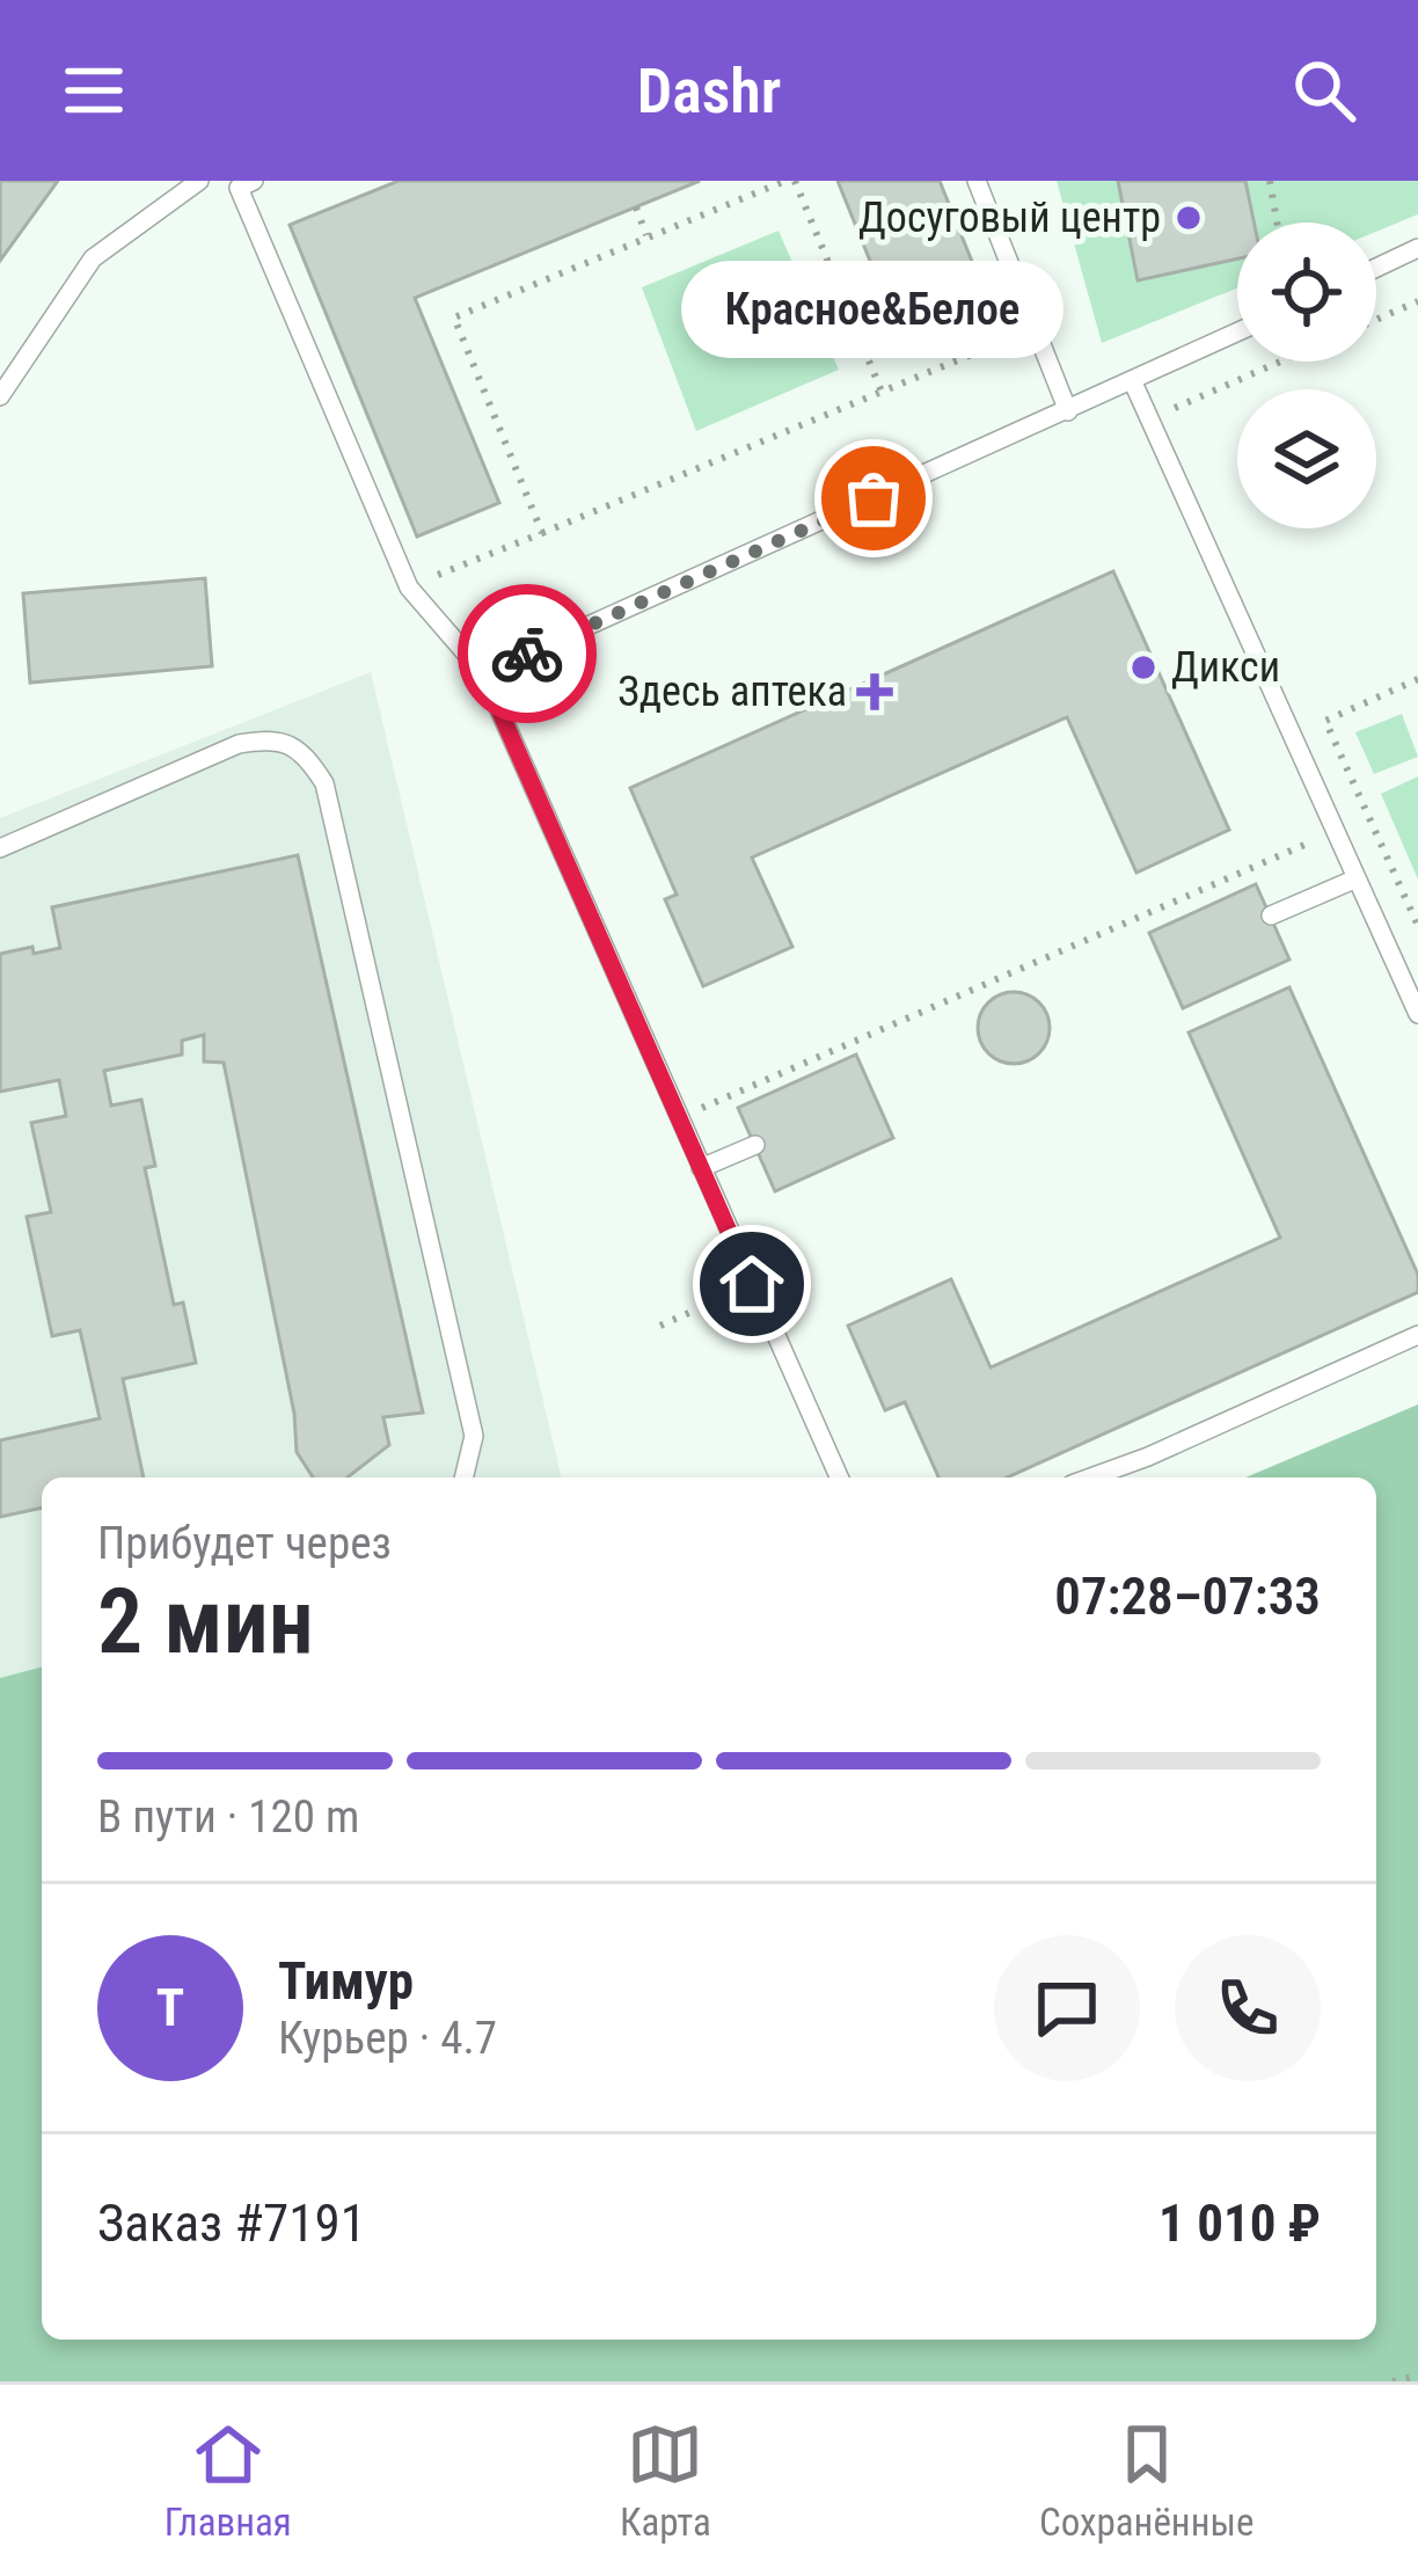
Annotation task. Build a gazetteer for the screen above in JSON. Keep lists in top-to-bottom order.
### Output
{
  "places": {
    "other": ["Досуговый центр", "Красное&Белое", "Дикси"],
    "health": ["Здесь аптека"]
  },
  "page": {
    "header": "Dashr",
    "bubble": "Красное&Белое",
    "heading": ["2 мин", "Прибудет через", "07:28–07:33"],
    "panel": [
      "Тимур",
      "Курьер · 4.7",
      "Заказ #7191",
      "1 010 ₽"
    ],
    "bar": "В пути · 120 m",
    "round": "Т",
    "tabs": ["Главная", "Карта", "Сохранённые"]
  }
}
